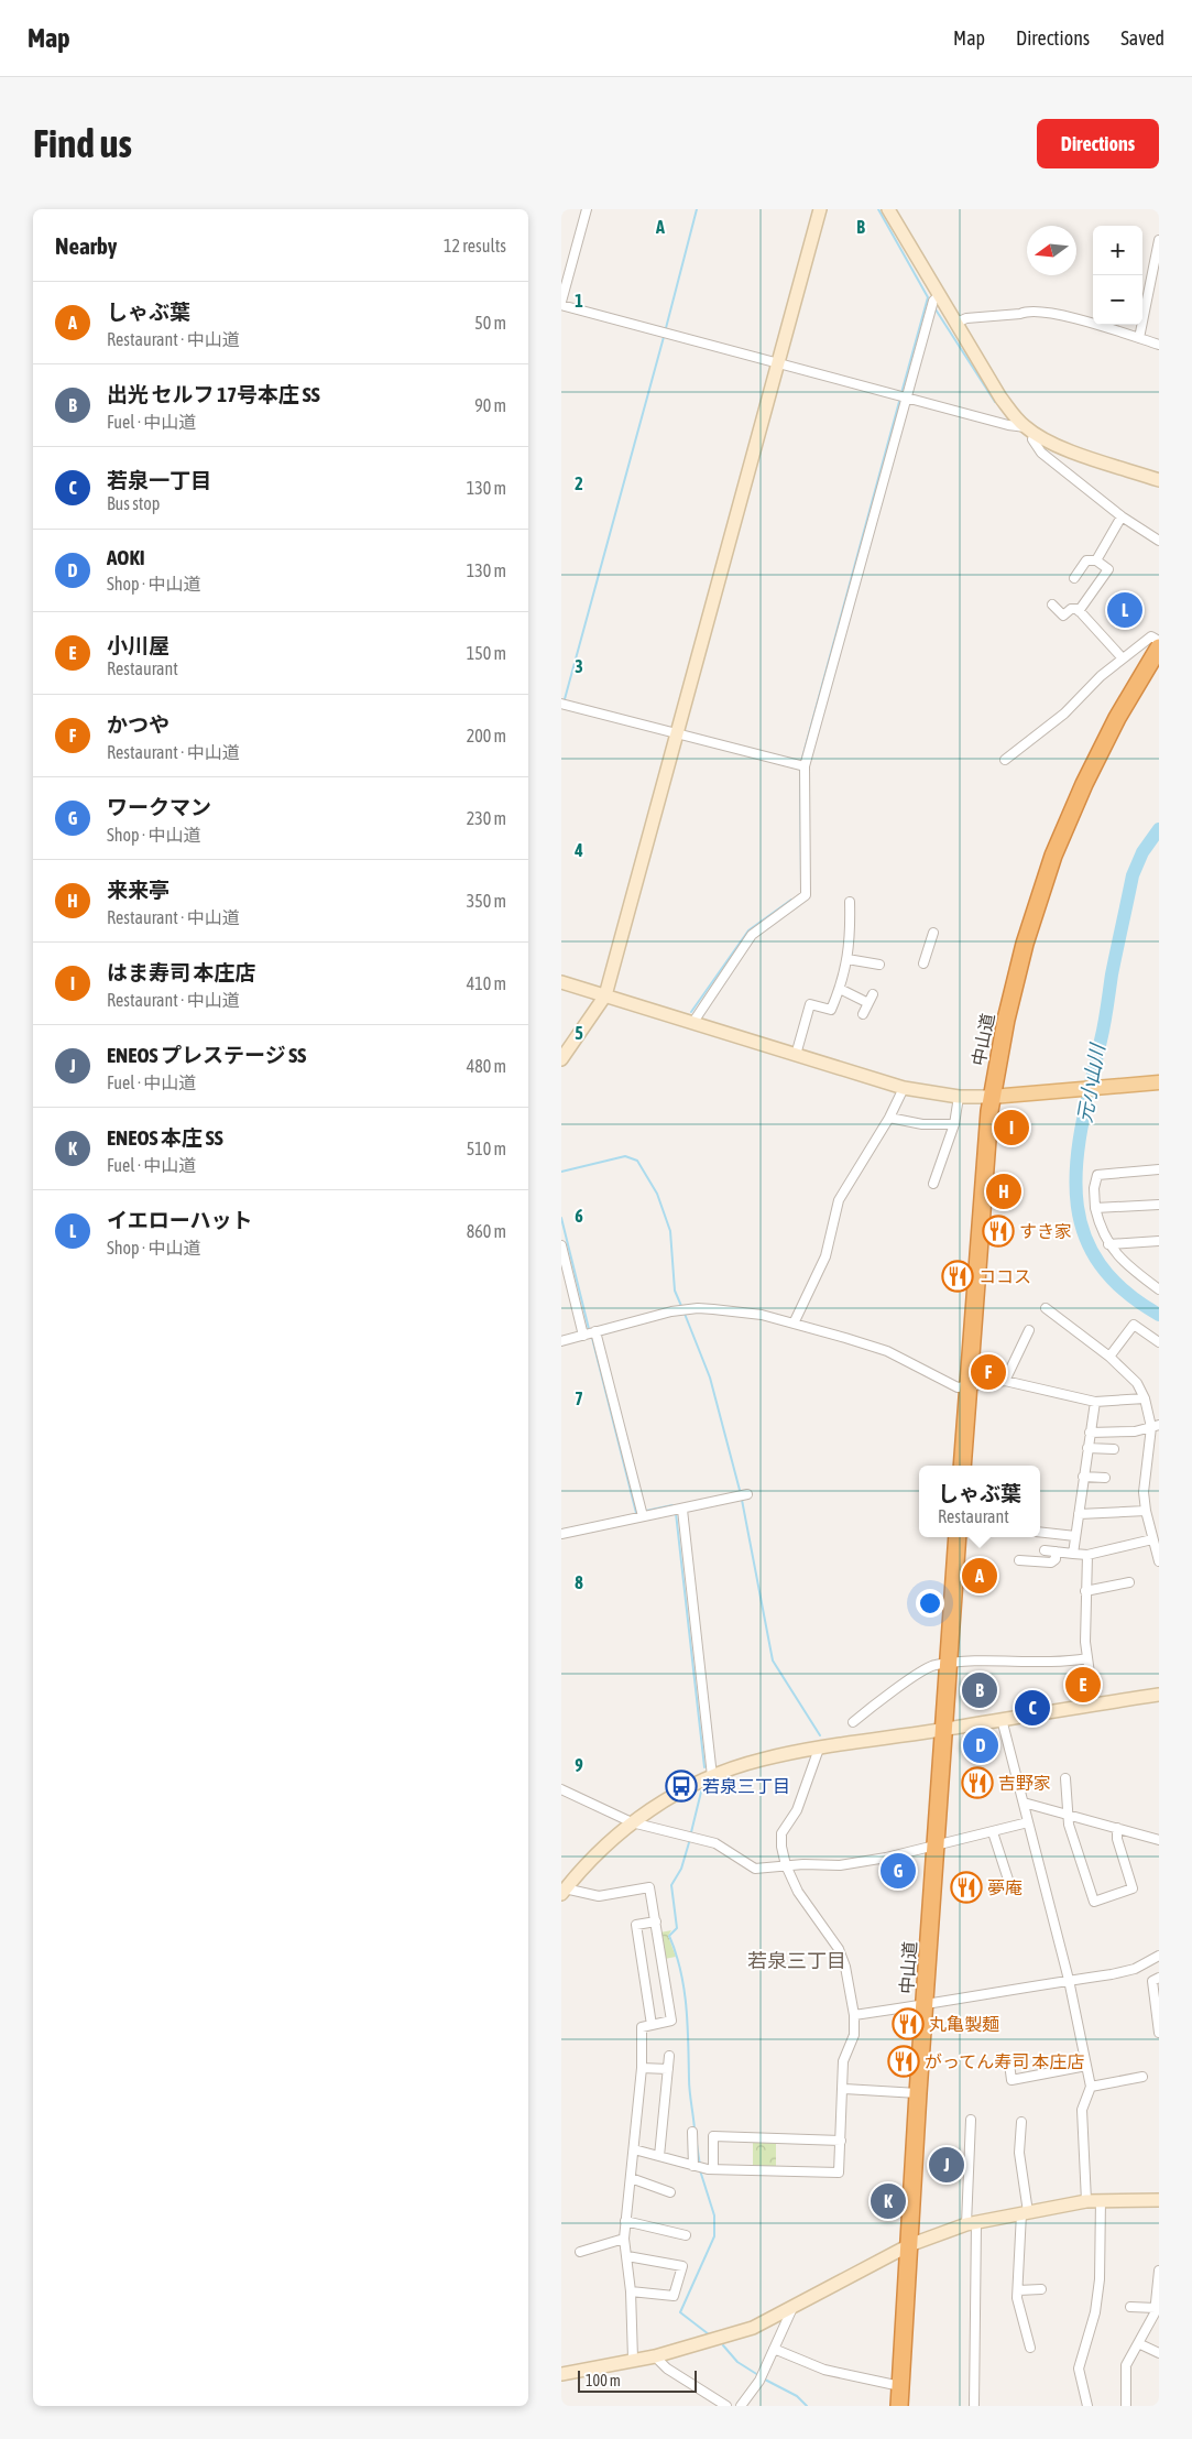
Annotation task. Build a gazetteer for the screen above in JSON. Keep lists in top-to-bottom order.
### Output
{
  "streets": {
    "highway": ["中山道"]
  },
  "districts": ["若泉三丁目"],
  "water": ["元小山川"],
  "places": {
    "restaurant": [
      "すき家",
      "ココス",
      "吉野家",
      "夢庵",
      "丸亀製麺",
      "がってん寿司 本庄店"
    ],
    "bus stop": ["若泉三丁目"]
  },
  "scale_bar": "100 m",
  "north": "left",
  "page": {
    "header": "Map",
    "nav": ["Map", "Directions", "Saved"],
    "buttons": "Directions",
    "title": "Find us",
    "heading": ["Nearby", "12 results"],
    "map_buttons": ["+", "−"],
    "list": [
      {
        "mark": "A",
        "name": "しゃぶ葉",
        "note": "Restaurant · 中山道",
        "value": "50 m"
      },
      {
        "mark": "B",
        "name": "出光 セルフ 17号本庄 SS",
        "note": "Fuel · 中山道",
        "value": "90 m"
      },
      {
        "mark": "C",
        "name": "若泉一丁目",
        "note": "Bus stop",
        "value": "130 m"
      },
      {
        "mark": "D",
        "name": "AOKI",
        "note": "Shop · 中山道",
        "value": "130 m"
      },
      {
        "mark": "E",
        "name": "小川屋",
        "note": "Restaurant",
        "value": "150 m"
      },
      {
        "mark": "F",
        "name": "かつや",
        "note": "Restaurant · 中山道",
        "value": "200 m"
      },
      {
        "mark": "G",
        "name": "ワークマン",
        "note": "Shop · 中山道",
        "value": "230 m"
      },
      {
        "mark": "H",
        "name": "来来亭",
        "note": "Restaurant · 中山道",
        "value": "350 m"
      },
      {
        "mark": "I",
        "name": "はま寿司 本庄店",
        "note": "Restaurant · 中山道",
        "value": "410 m"
      },
      {
        "mark": "J",
        "name": "ENEOS プレステージ SS",
        "note": "Fuel · 中山道",
        "value": "480 m"
      },
      {
        "mark": "K",
        "name": "ENEOS 本庄 SS",
        "note": "Fuel · 中山道",
        "value": "510 m"
      },
      {
        "mark": "L",
        "name": "イエローハット",
        "note": "Shop · 中山道",
        "value": "860 m"
      }
    ],
    "pins": [
      "L",
      "I",
      "H",
      "F",
      "A",
      "E",
      "B",
      "C",
      "D",
      "G",
      "J",
      "K"
    ],
    "popup": ["しゃぶ葉", "Restaurant"],
    "scale": "100 m"
  },
  "grid": {
    "columns": ["A", "B"],
    "rows": [
      "1",
      "2",
      "3",
      "4",
      "5",
      "6",
      "7",
      "8",
      "9"
    ]
  }
}
